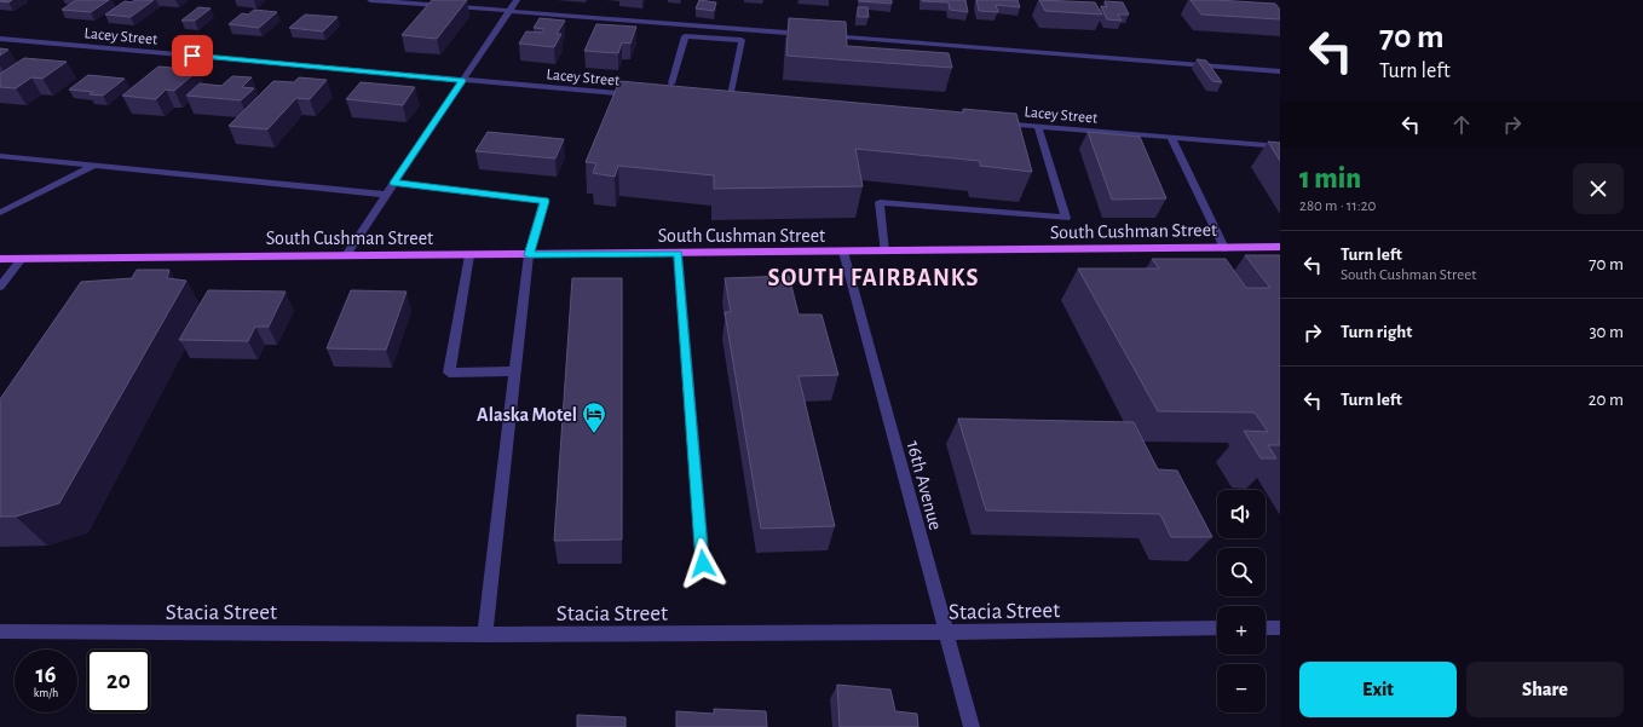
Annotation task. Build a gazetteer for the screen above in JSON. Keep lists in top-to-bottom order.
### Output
{
  "streets": {
    "main road": ["South Cushman Street"],
    "street": ["Lacey Street", "16th Avenue", "Stacia Street"]
  },
  "crossings": [
    ["South Cushman Street", "16th Avenue"],
    ["16th Avenue", "Stacia Street"]
  ],
  "districts": ["SOUTH FAIRBANKS"],
  "places": {
    "hotel": ["Alaska Motel"]
  },
  "page": {
    "turn": ["70 m", "Turn left"],
    "heading": ["1 min", "280 m · 11:20"],
    "list": [
      {
        "name": "Turn left",
        "note": "South Cushman Street",
        "value": "70 m"
      },
      {
        "name": "Turn right",
        "value": "30 m"
      },
      {
        "name": "Turn left",
        "value": "20 m"
      }
    ],
    "map_buttons": ["+", "−"],
    "speed": "16 km/h",
    "limit": "20",
    "buttons": ["Exit", "Share"]
  }
}
